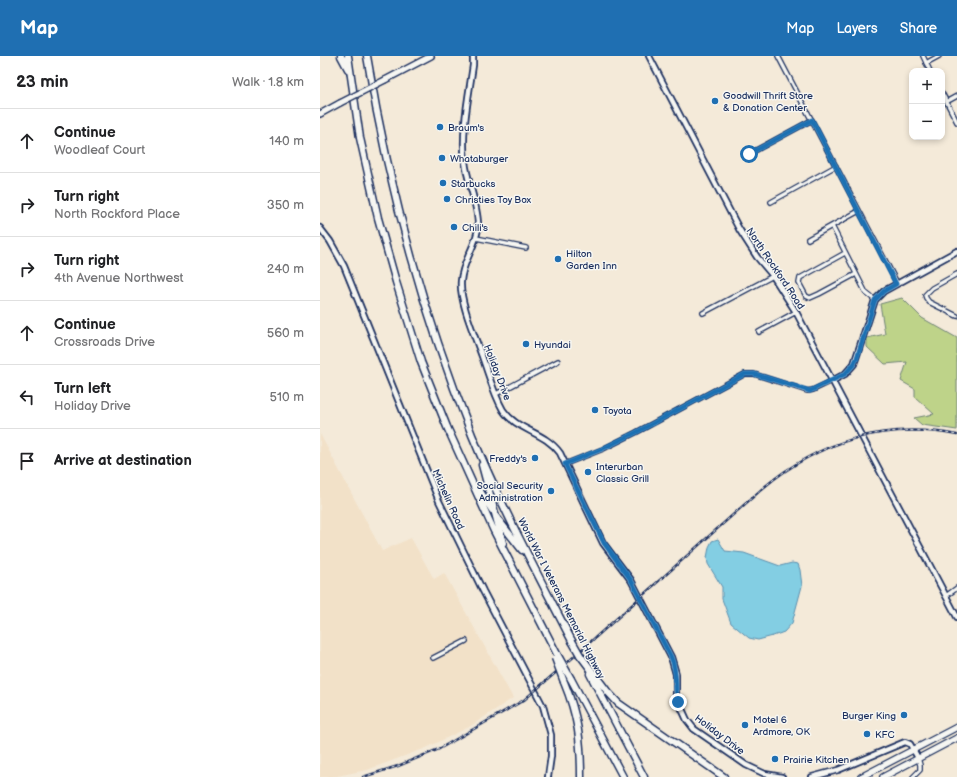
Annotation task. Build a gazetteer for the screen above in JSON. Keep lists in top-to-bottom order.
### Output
{
  "streets": {
    "highway": ["World War I Veterans Memorial Highway"],
    "street": ["North Rockford Road", "Holiday Drive", "Michelin Road"]
  },
  "places": [
    "Goodwill Thrift Store & Donation Center",
    "Braum's",
    "Whataburger",
    "Starbucks",
    "Christies Toy Box",
    "Chili's",
    "Hilton Garden Inn",
    "Hyundai",
    "Toyota",
    "Freddy's",
    "Interurban Classic Grill",
    "Social Security Administration",
    "Burger King",
    "Motel 6 Ardmore, OK",
    "KFC",
    "Prairie Kitchen"
  ],
  "page": {
    "header": "Map",
    "nav": ["Map", "Layers", "Share"],
    "heading": ["23 min", "Walk · 1.8 km"],
    "map_buttons": ["+", "−"],
    "list": [
      ["Continue", "Woodleaf Court", "140 m"],
      ["Turn right", "North Rockford Place", "350 m"],
      ["Turn right", "4th Avenue Northwest", "240 m"],
      ["Continue", "Crossroads Drive", "560 m"],
      ["Turn left", "Holiday Drive", "510 m"],
      "Arrive at destination"
    ]
  }
}
